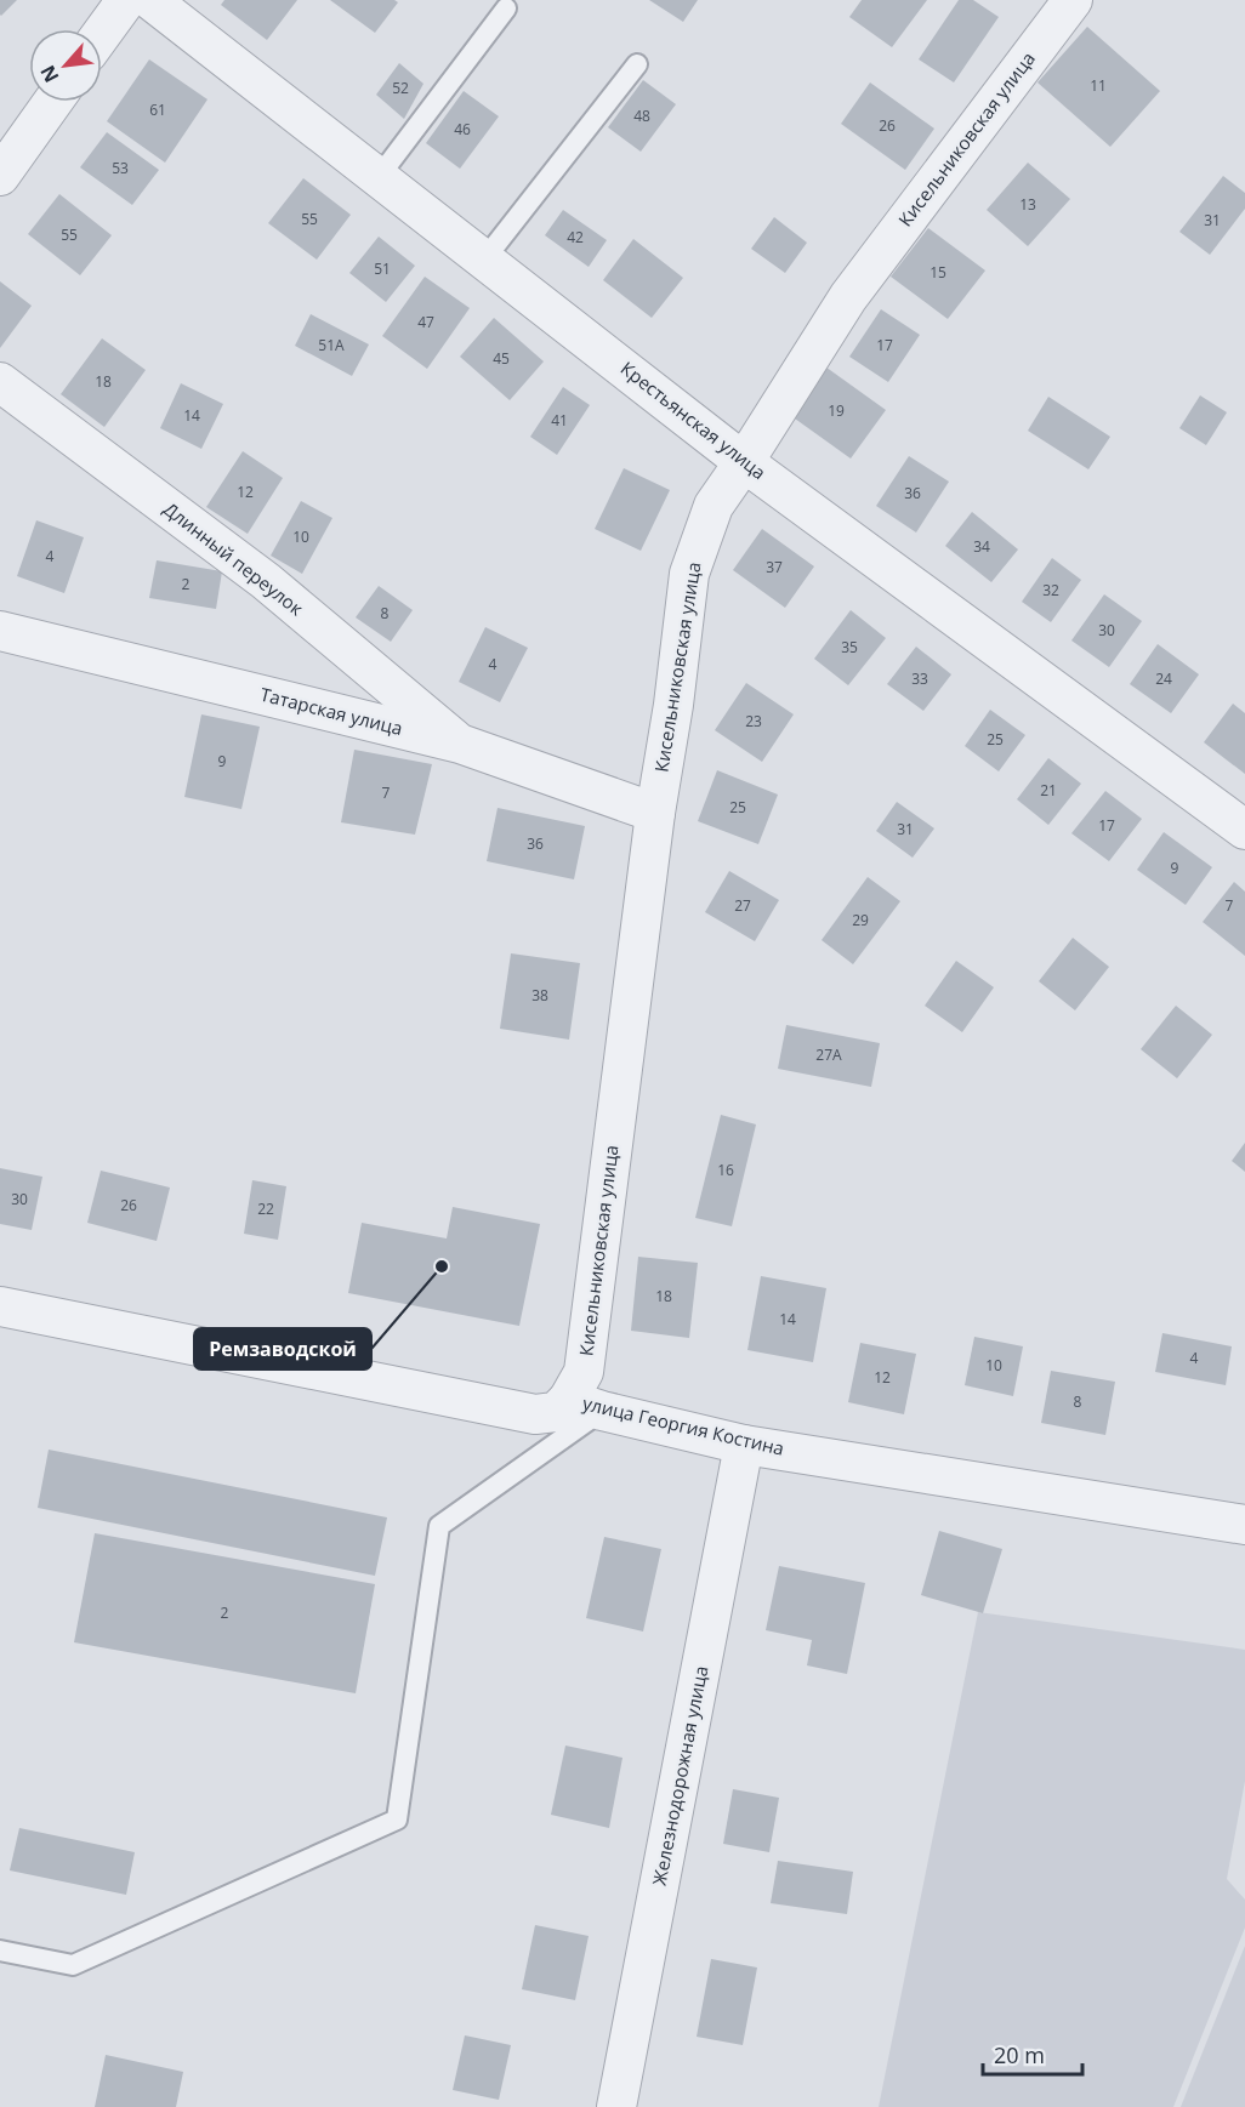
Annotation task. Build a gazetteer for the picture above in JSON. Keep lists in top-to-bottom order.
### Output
{
  "streets": {
    "street": [
      "Кисельниковская улица",
      "Крестьянская улица",
      "Длинный переулок",
      "Татарская улица",
      "улица Георгия Костина",
      "Железнодорожная улица"
    ]
  },
  "crossings": [
    ["Кисельниковская улица", "Крестьянская улица"],
    ["Кисельниковская улица", "Татарская улица"],
    ["Кисельниковская улица", "улица Георгия Костина"],
    ["Длинный переулок", "Татарская улица"],
    ["улица Георгия Костина", "Железнодорожная улица"]
  ],
  "places": ["Ремзаводской"],
  "house_numbers": [
    "11",
    "52",
    "61",
    "48",
    "26",
    "46",
    "53",
    "13",
    "55",
    "31",
    "55",
    "42",
    "51",
    "15",
    "47",
    "51А",
    "17",
    "45",
    "18",
    "19",
    "14",
    "41",
    "12",
    "36",
    "10",
    "34",
    "4",
    "37",
    "2",
    "32",
    "8",
    "30",
    "35",
    "4",
    "33",
    "24",
    "23",
    "25",
    "9",
    "21",
    "7",
    "25",
    "17",
    "31",
    "36",
    "9",
    "27",
    "7",
    "29",
    "38",
    "27А",
    "16",
    "30",
    "26",
    "22",
    "18",
    "14",
    "4",
    "10",
    "12",
    "8",
    "2"
  ],
  "scale_bar": "20 m",
  "north": "bottom left"
}
